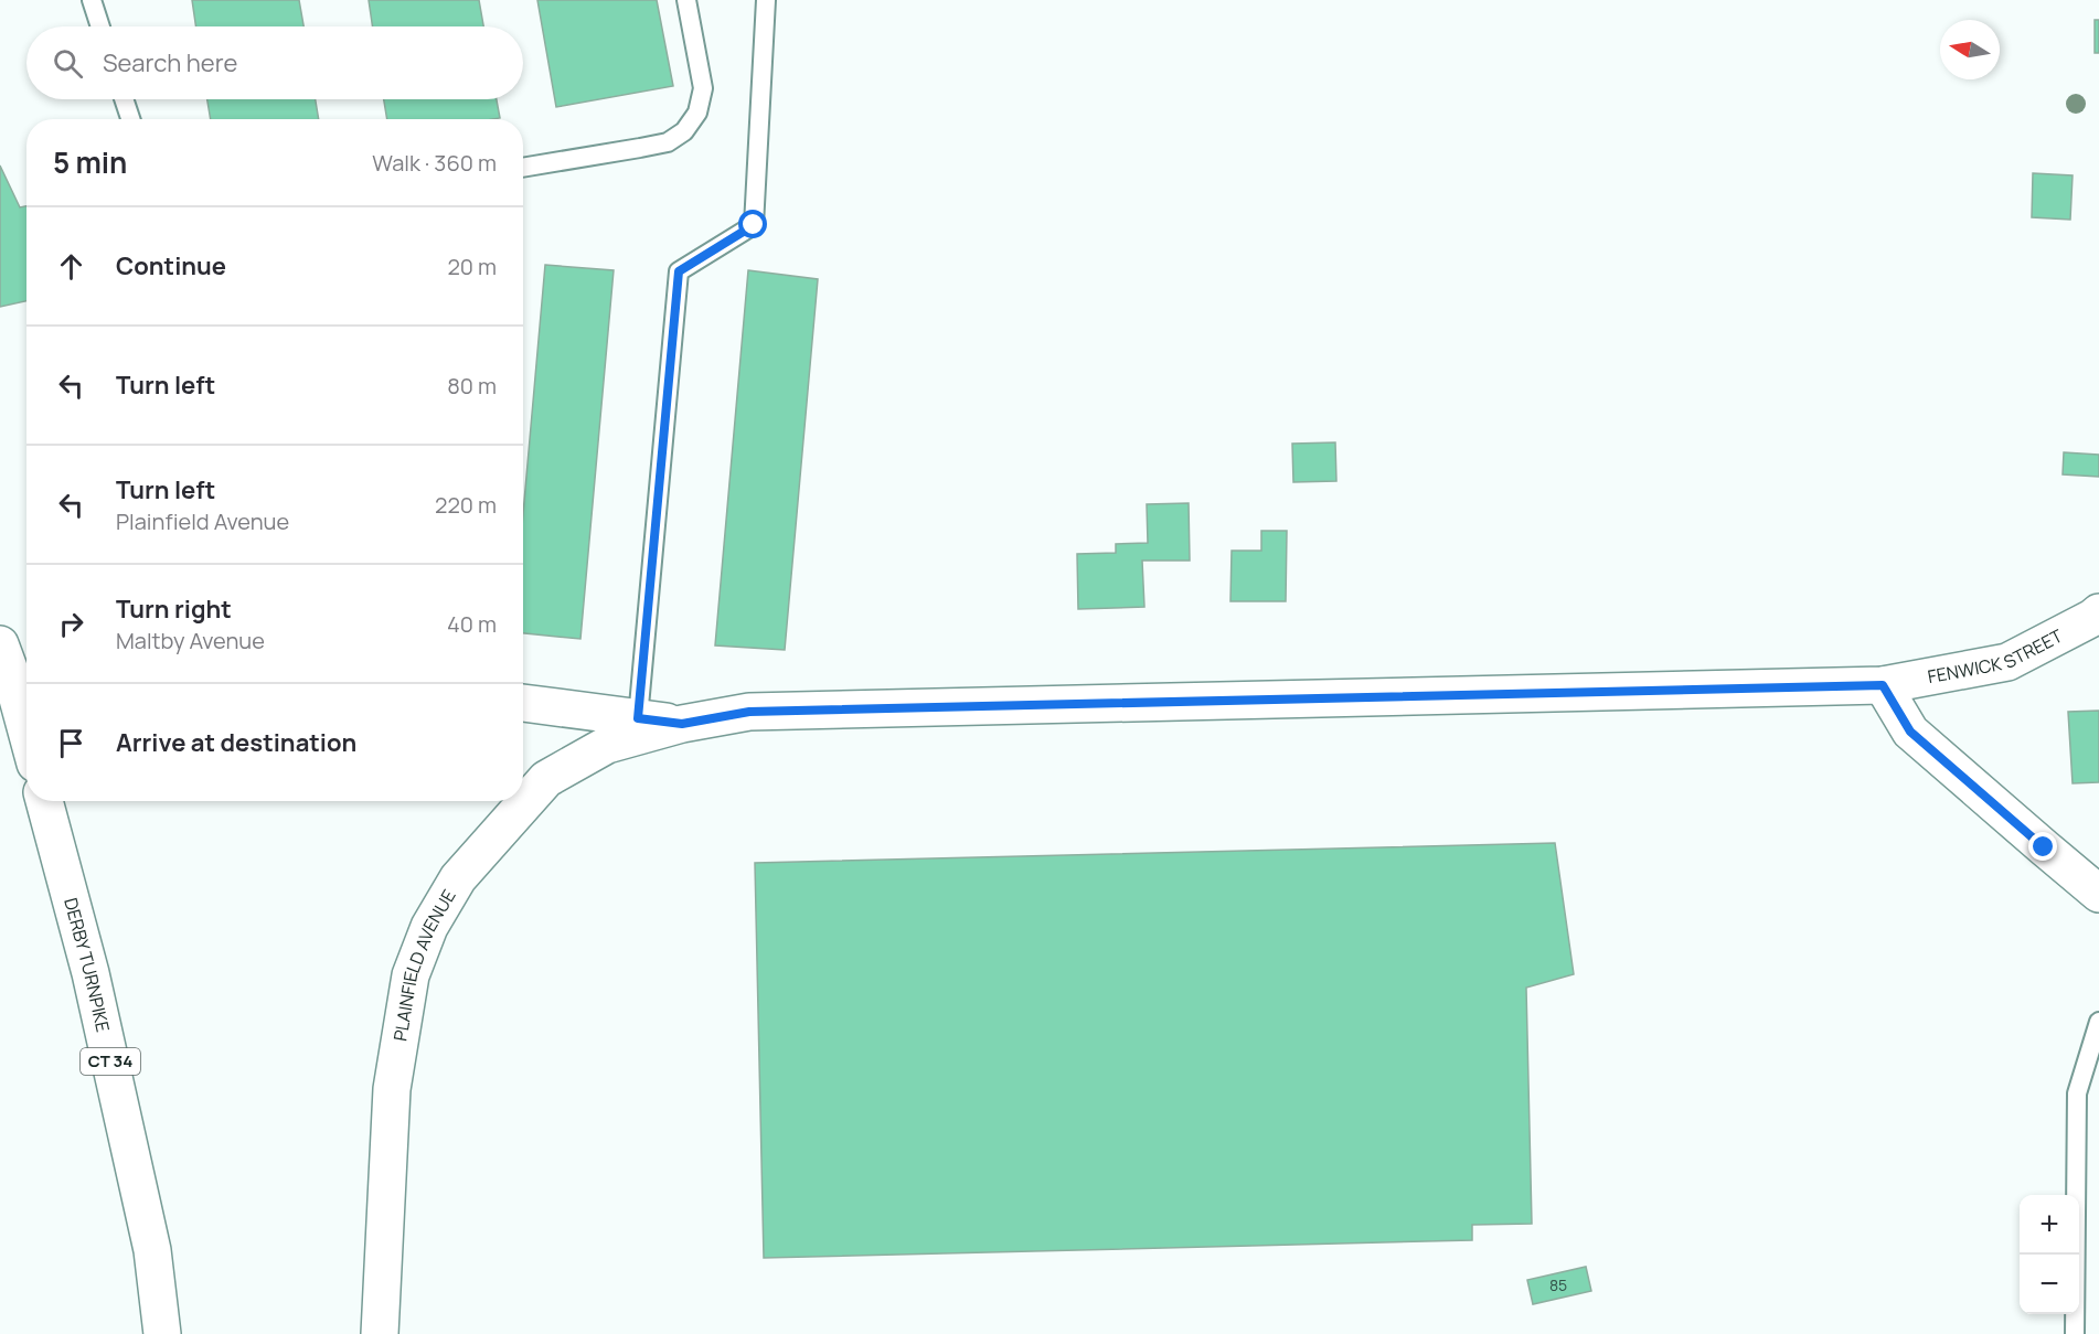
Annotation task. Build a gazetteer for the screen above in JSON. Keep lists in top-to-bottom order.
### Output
{
  "streets": {
    "main road": [
      "FENWICK STREET",
      "DERBY TURNPIKE",
      "PLAINFIELD AVENUE",
      "CT 34"
    ]
  },
  "crossings": [
    ["FENWICK STREET", "PLAINFIELD AVENUE"]
  ],
  "house_numbers": ["85"],
  "north": "left",
  "page": {
    "search": "Search here",
    "heading": ["5 min", "Walk · 360 m"],
    "list": [
      ["Continue", "20 m"],
      ["Turn left", "80 m"],
      ["Turn left", "Plainfield Avenue", "220 m"],
      ["Turn right", "Maltby Avenue", "40 m"],
      "Arrive at destination"
    ],
    "map_buttons": ["+", "−"]
  }
}
